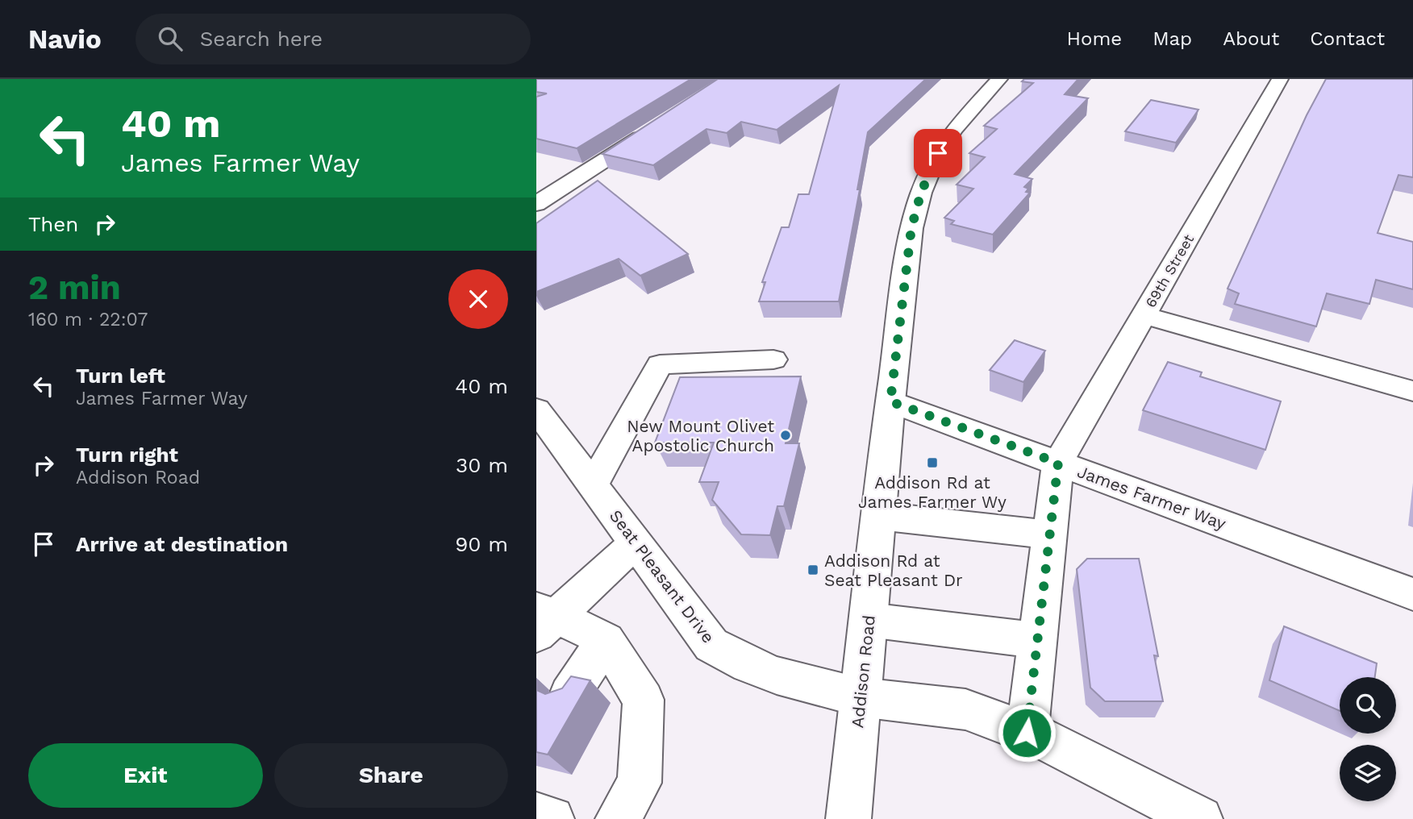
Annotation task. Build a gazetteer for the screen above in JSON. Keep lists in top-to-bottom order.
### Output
{
  "streets": {
    "street": [
      "69th Street",
      "James Farmer Way",
      "Seat Pleasant Drive",
      "Addison Road"
    ]
  },
  "crossings": [
    ["69th Street", "James Farmer Way"],
    ["James Farmer Way", "Addison Road"],
    ["Seat Pleasant Drive", "Addison Road"]
  ],
  "places": {
    "other": ["New Mount Olivet Apostolic Church"],
    "transit": ["Addison Rd at James Farmer Wy", "Addison Rd at Seat Pleasant Dr"]
  },
  "page": {
    "header": "Navio",
    "search": "Search here",
    "nav": [
      "Home",
      "Map",
      "About",
      "Contact"
    ],
    "turn": ["40 m", "James Farmer Way"],
    "then": "Then",
    "heading": ["2 min", "160 m · 22:07"],
    "list": [
      {
        "name": "Turn left",
        "note": "James Farmer Way",
        "value": "40 m"
      },
      {
        "name": "Turn right",
        "note": "Addison Road",
        "value": "30 m"
      },
      {
        "name": "Arrive at destination",
        "value": "90 m"
      }
    ],
    "buttons": ["Exit", "Share"]
  }
}
